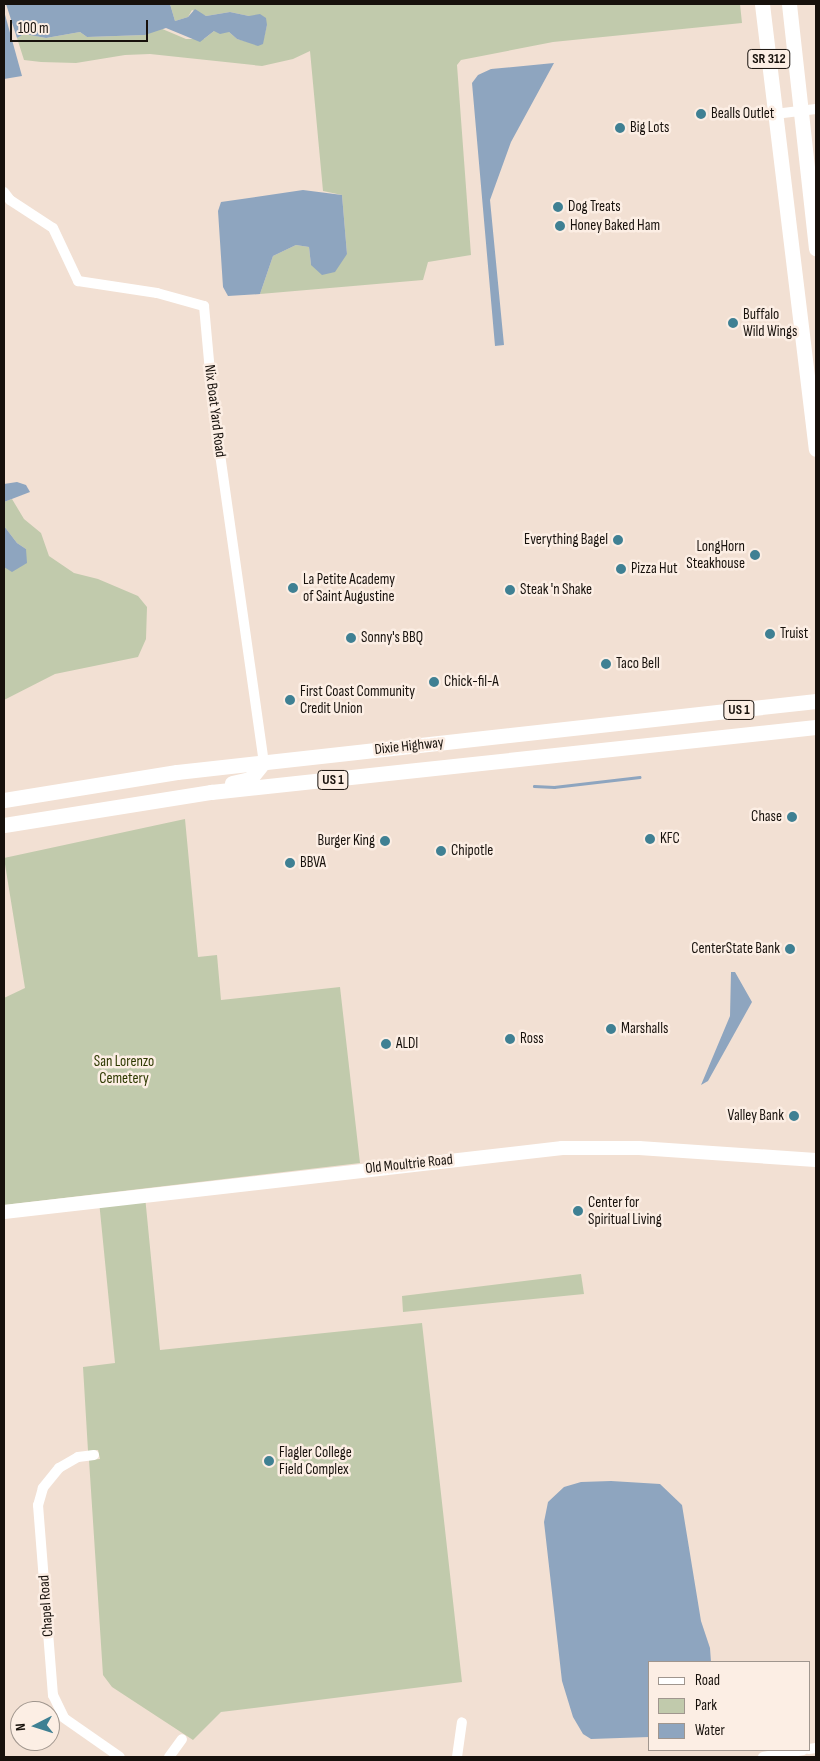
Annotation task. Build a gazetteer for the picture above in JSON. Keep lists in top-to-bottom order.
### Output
{
  "streets": {
    "main road": [
      "SR 312",
      "US 1",
      "Dixie Highway",
      "Old Moultrie Road"
    ],
    "street": ["Nix Boat Yard Road", "Chapel Road"]
  },
  "crossings": [
    ["Nix Boat Yard Road", "Dixie Highway"]
  ],
  "parks": ["San Lorenzo Cemetery"],
  "places": [
    "Bealls Outlet",
    "Big Lots",
    "Dog Treats",
    "Honey Baked Ham",
    "Buffalo Wild Wings",
    "Everything Bagel",
    "LongHorn Steakhouse",
    "Pizza Hut",
    "La Petite Academy of Saint Augustine",
    "Steak 'n Shake",
    "Truist",
    "Sonny's BBQ",
    "Taco Bell",
    "Chick-fil-A",
    "First Coast Community Credit Union",
    "Chase",
    "KFC",
    "Burger King",
    "Chipotle",
    "BBVA",
    "CenterState Bank",
    "Marshalls",
    "Ross",
    "ALDI",
    "Valley Bank",
    "Center for Spiritual Living",
    "Flagler College Field Complex"
  ],
  "legend": ["Road", "Park", "Water"],
  "scale_bar": "100 m",
  "north": "left"
}
